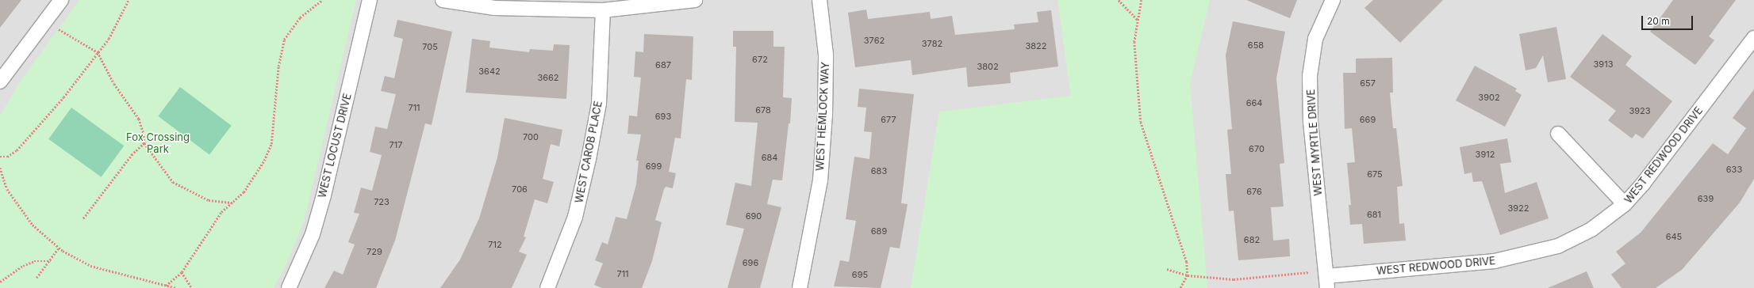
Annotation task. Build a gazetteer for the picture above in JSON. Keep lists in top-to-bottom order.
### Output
{
  "streets": {
    "street": [
      "WEST HEMLOCK WAY",
      "WEST MYRTLE DRIVE",
      "WEST LOCUST DRIVE",
      "WEST CAROB PLACE",
      "WEST REDWOOD DRIVE"
    ]
  },
  "crossings": [
    ["WEST MYRTLE DRIVE", "WEST REDWOOD DRIVE"]
  ],
  "parks": ["Fox Crossing Park"],
  "house_numbers": [
    "3762",
    "3782",
    "658",
    "3822",
    "705",
    "672",
    "3913",
    "687",
    "3802",
    "3642",
    "3662",
    "657",
    "3902",
    "664",
    "711",
    "678",
    "3923",
    "693",
    "677",
    "669",
    "700",
    "717",
    "670",
    "3912",
    "684",
    "699",
    "633",
    "683",
    "675",
    "706",
    "676",
    "639",
    "723",
    "3922",
    "681",
    "690",
    "689",
    "645",
    "682",
    "712",
    "729",
    "696",
    "711",
    "695"
  ],
  "scale_bar": "20 m"
}
